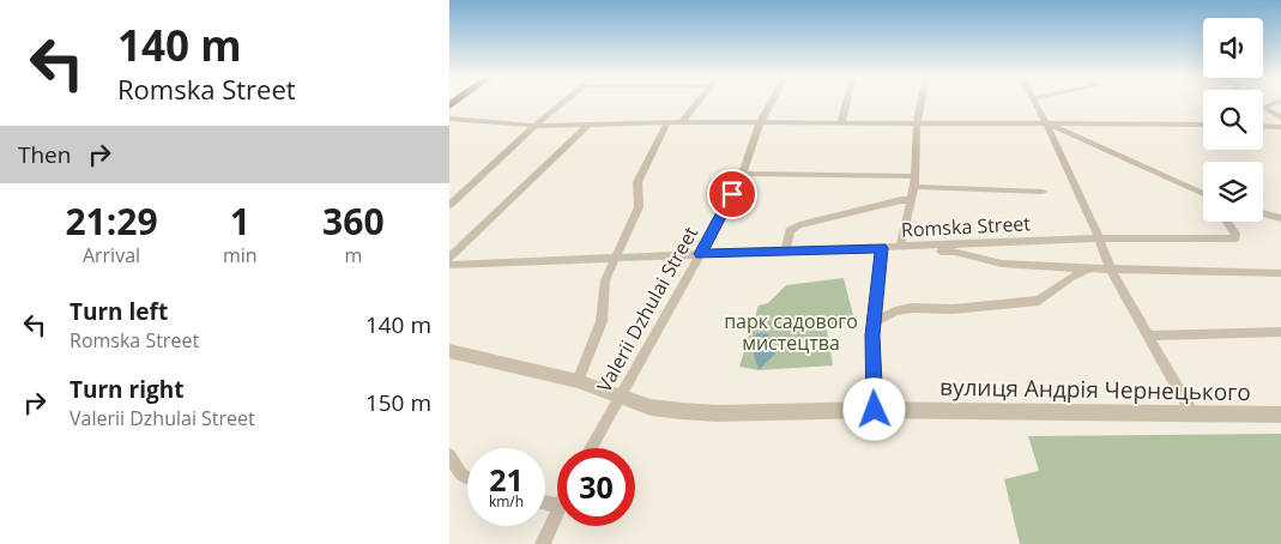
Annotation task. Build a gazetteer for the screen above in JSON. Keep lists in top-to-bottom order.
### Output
{
  "streets": {
    "street": ["Romska Street", "Valerii Dzhulai Street", "вулиця Андрія Чернецького"]
  },
  "crossings": [
    ["Romska Street", "Valerii Dzhulai Street"],
    ["Valerii Dzhulai Street", "вулиця Андрія Чернецького"]
  ],
  "parks": ["парк садового мистецтва"],
  "page": {
    "turn": ["140 m", "Romska Street"],
    "then": "Then",
    "eta": [
      "21:29",
      "Arrival",
      "1",
      "min",
      "360",
      "m"
    ],
    "list": [
      {
        "name": "Turn left",
        "note": "Romska Street",
        "value": "140 m"
      },
      {
        "name": "Turn right",
        "note": "Valerii Dzhulai Street",
        "value": "150 m"
      }
    ],
    "speed": "21 km/h",
    "limit": "30"
  }
}
